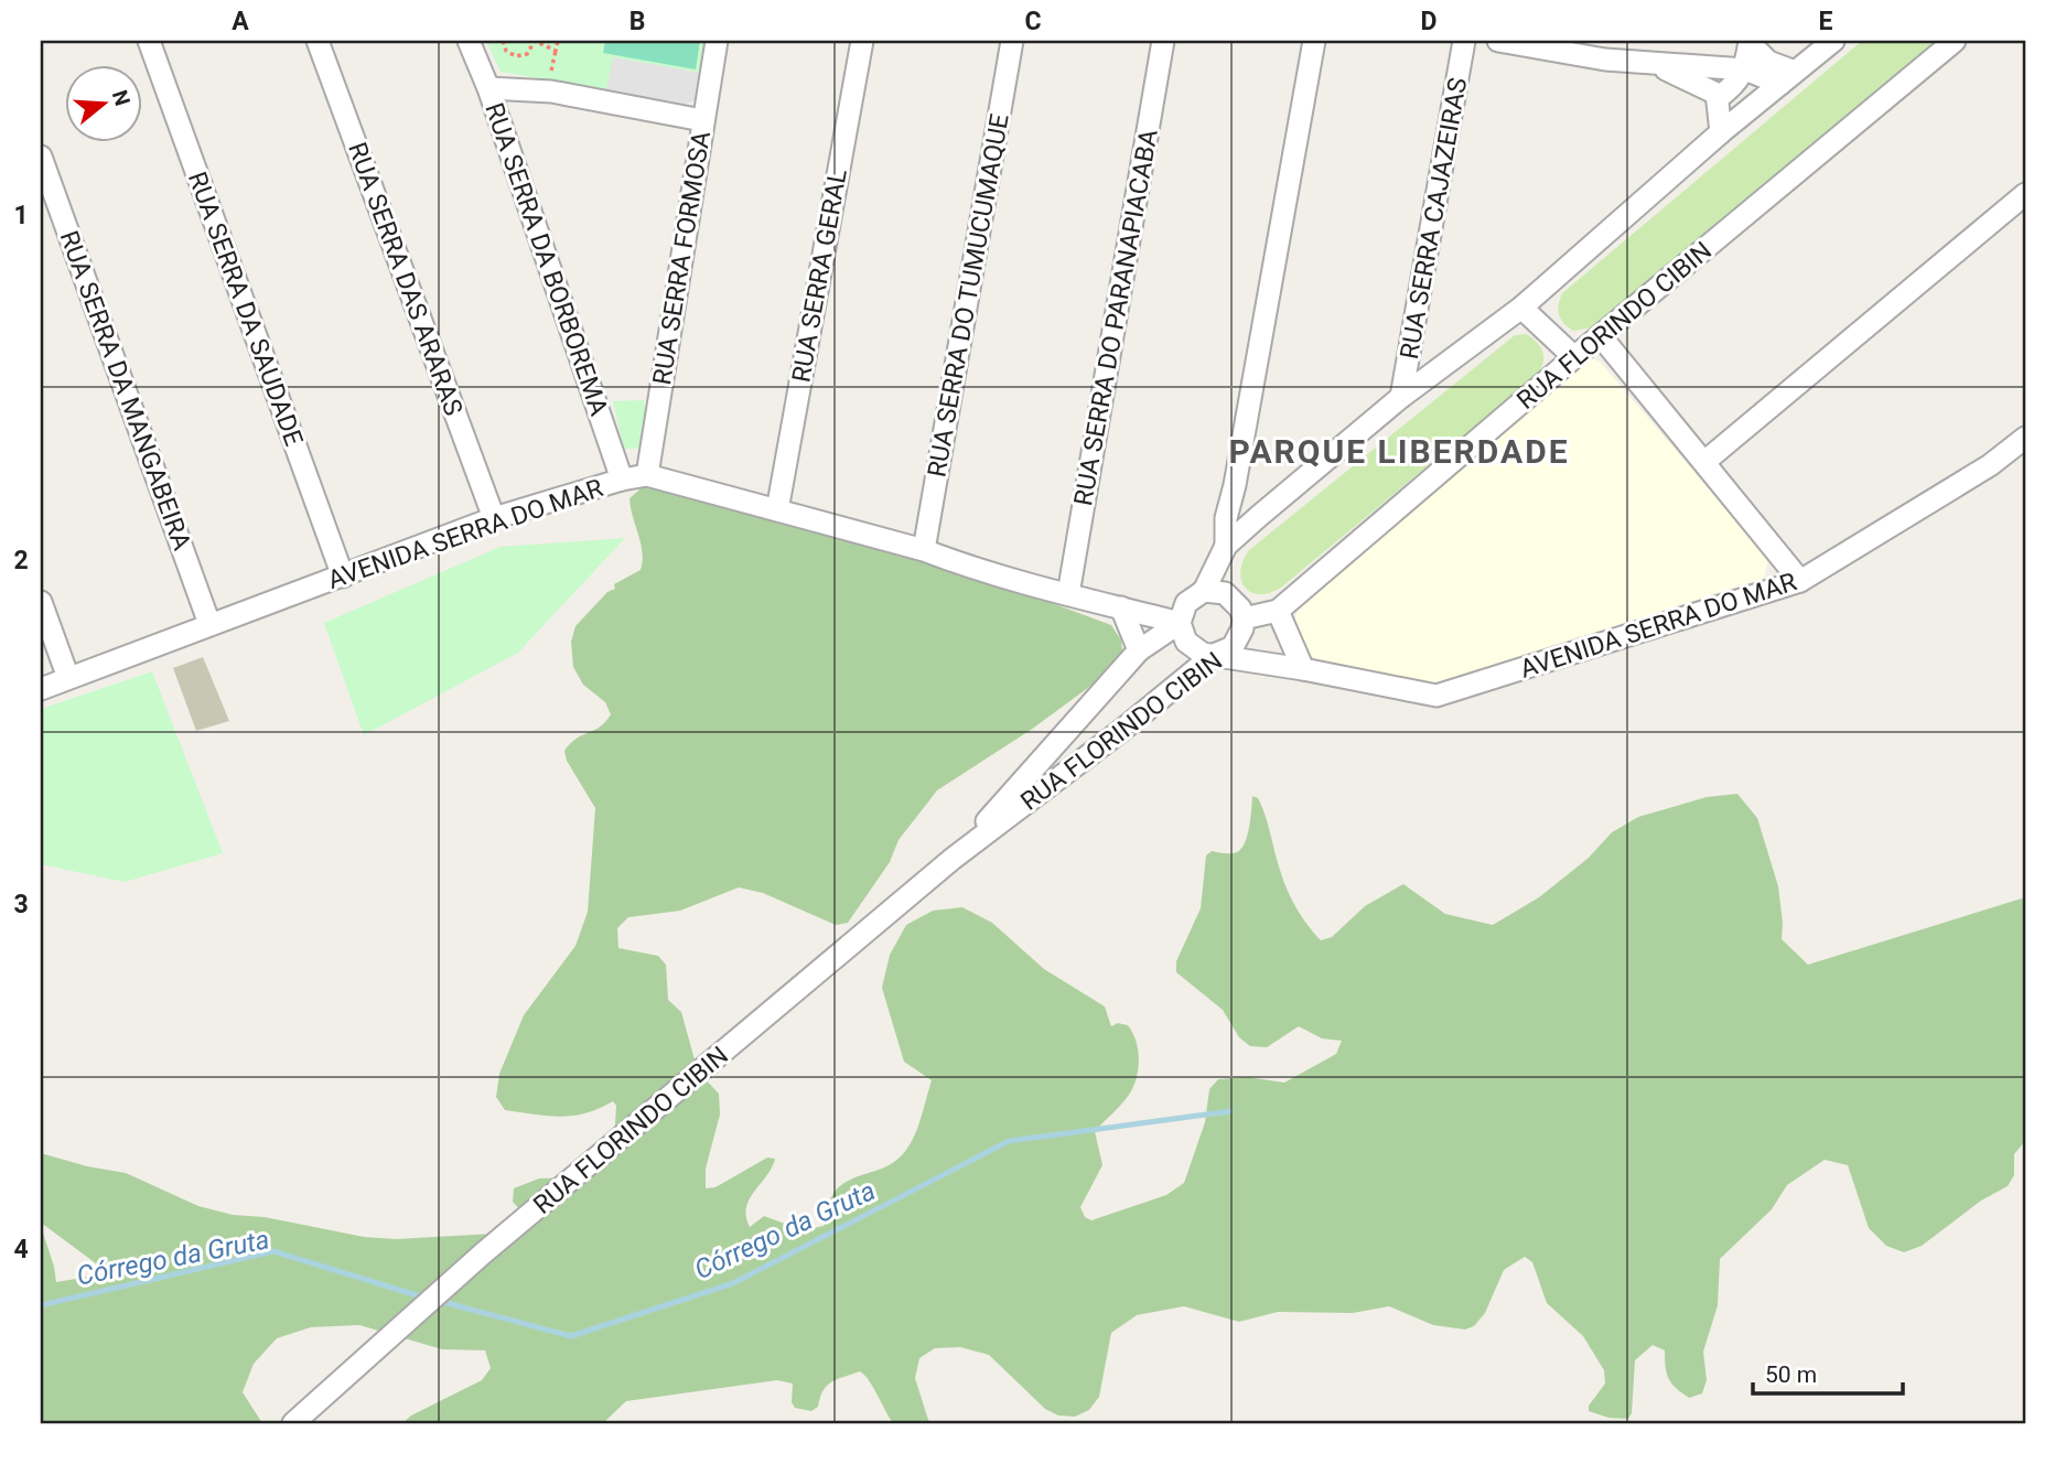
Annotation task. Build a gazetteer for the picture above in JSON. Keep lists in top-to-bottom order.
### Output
{
  "streets": {
    "street": [
      "RUA SERRA CAJAZEIRAS",
      "RUA SERRA FORMOSA",
      "RUA SERRA DA BORBOREMA",
      "RUA SERRA GERAL",
      "RUA SERRA DAS ARARAS",
      "RUA SERRA DO TUMUCUMAQUE",
      "RUA SERRA DA SAUDADE",
      "RUA SERRA DO PARANAPIACABA",
      "RUA FLORINDO CIBIN",
      "RUA SERRA DA MANGABEIRA",
      "AVENIDA SERRA DO MAR"
    ]
  },
  "crossings": [
    ["RUA SERRA FORMOSA", "AVENIDA SERRA DO MAR"],
    ["RUA SERRA DA BORBOREMA", "AVENIDA SERRA DO MAR"],
    ["RUA SERRA GERAL", "AVENIDA SERRA DO MAR"],
    ["RUA SERRA DAS ARARAS", "AVENIDA SERRA DO MAR"],
    ["RUA SERRA DO TUMUCUMAQUE", "AVENIDA SERRA DO MAR"],
    ["RUA SERRA DA SAUDADE", "AVENIDA SERRA DO MAR"],
    ["RUA SERRA DO PARANAPIACABA", "AVENIDA SERRA DO MAR"],
    ["RUA FLORINDO CIBIN", "AVENIDA SERRA DO MAR"],
    ["RUA SERRA DA MANGABEIRA", "AVENIDA SERRA DO MAR"]
  ],
  "districts": ["PARQUE LIBERDADE"],
  "water": ["Córrego da Gruta"],
  "scale_bar": "50 m",
  "north": "right",
  "grid": {
    "columns": [
      "A",
      "B",
      "C",
      "D",
      "E"
    ],
    "rows": [
      "1",
      "2",
      "3",
      "4"
    ]
  }
}
